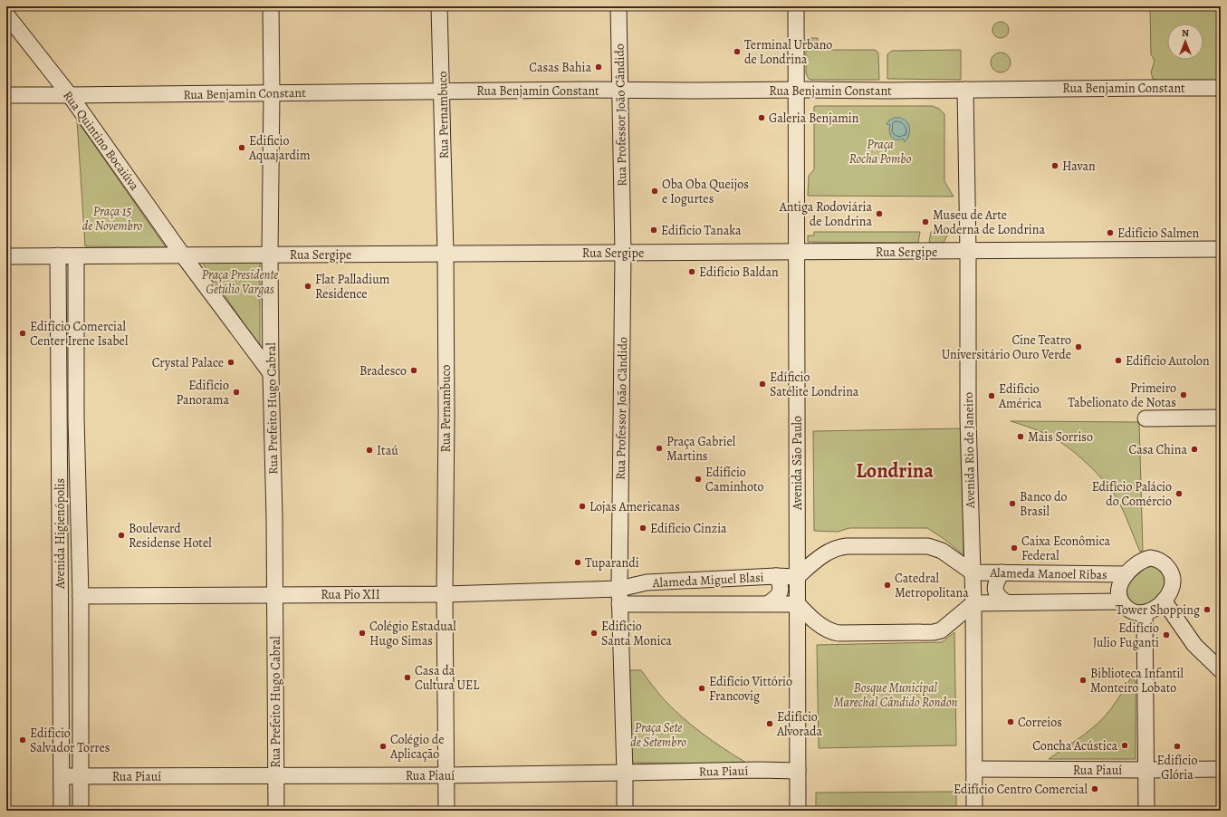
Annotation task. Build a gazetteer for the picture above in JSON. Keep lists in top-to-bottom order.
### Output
{
  "streets": {
    "street": [
      "Rua Benjamin Constant",
      "Rua Pernambuco",
      "Rua Professor João Cândido",
      "Rua Quintino Bocaiúva",
      "Rua Sergipe",
      "Rua Prefeito Hugo Cabral",
      "Avenida Rio de Janeiro",
      "Avenida São Paulo",
      "Avenida Higienópolis",
      "Alameda Manoel Ribas",
      "Alameda Miguel Blasi",
      "Rua Pio XII",
      "Rua Piauí"
    ]
  },
  "crossings": [
    ["Rua Benjamin Constant", "Rua Pernambuco"],
    ["Rua Benjamin Constant", "Rua Professor João Cândido"],
    ["Rua Benjamin Constant", "Rua Quintino Bocaiúva"],
    ["Rua Benjamin Constant", "Rua Prefeito Hugo Cabral"],
    ["Rua Benjamin Constant", "Avenida Rio de Janeiro"],
    ["Rua Benjamin Constant", "Avenida São Paulo"],
    ["Rua Pernambuco", "Rua Sergipe"],
    ["Rua Pernambuco", "Rua Pio XII"],
    ["Rua Pernambuco", "Rua Piauí"],
    ["Rua Professor João Cândido", "Rua Sergipe"],
    ["Rua Professor João Cândido", "Alameda Miguel Blasi"],
    ["Rua Professor João Cândido", "Rua Pio XII"],
    ["Rua Professor João Cândido", "Rua Piauí"],
    ["Rua Quintino Bocaiúva", "Rua Sergipe"],
    ["Rua Quintino Bocaiúva", "Rua Prefeito Hugo Cabral"],
    ["Rua Sergipe", "Rua Prefeito Hugo Cabral"],
    ["Rua Sergipe", "Avenida Rio de Janeiro"],
    ["Rua Sergipe", "Avenida São Paulo"],
    ["Rua Sergipe", "Avenida Higienópolis"],
    ["Rua Prefeito Hugo Cabral", "Rua Pio XII"],
    ["Rua Prefeito Hugo Cabral", "Rua Piauí"],
    ["Avenida Rio de Janeiro", "Alameda Manoel Ribas"],
    ["Avenida Rio de Janeiro", "Rua Piauí"],
    ["Avenida São Paulo", "Alameda Miguel Blasi"],
    ["Avenida São Paulo", "Rua Piauí"],
    ["Avenida Higienópolis", "Rua Pio XII"],
    ["Avenida Higienópolis", "Rua Piauí"],
    ["Alameda Miguel Blasi", "Rua Pio XII"]
  ],
  "districts": ["Londrina"],
  "parks": [
    "Praça Rocha Pombo",
    "Praça 15 de Novembro",
    "Praça Presidente Getúlio Vargas",
    "Bosque Municipal Marechal Cândido Rondon",
    "Praça Sete de Setembro"
  ],
  "places": [
    "Terminal Urbano de Londrina",
    "Casas Bahia",
    "Galeria Benjamin",
    "Edificio Aquajardim",
    "Havan",
    "Oba Oba Queijos e Iogurtes",
    "Antiga Rodoviária de Londrina",
    "Museu de Arte Moderna de Londrina",
    "Edifício Tanaka",
    "Edifício Salmen",
    "Edifício Baldan",
    "Flat Palladium Residence",
    "Edifício Comercial Center Irene Isabel",
    "Cine Teatro Universitário Ouro Verde",
    "Edifício Autolon",
    "Crystal Palace",
    "Bradesco",
    "Edíficio Satélite Londrina",
    "Edifício Panorama",
    "Primeiro Tabelionato de Notas",
    "Edifício América",
    "Mais Sorriso",
    "Praça Gabriel Martins",
    "Casa China",
    "Itaú",
    "Edifício Caminhoto",
    "Edifício Palácio do Comércio",
    "Banco do Brasil",
    "Lojas Americanas",
    "Edifício Cinzia",
    "Boulevard Residense Hotel",
    "Caixa Econômica Federal",
    "Tuparandi",
    "Catedral Metropolitana",
    "Tower Shopping",
    "Colégio Estadual Hugo Simas",
    "Edifício Santa Monica",
    "Edifício Julio Fuganti",
    "Casa da Cultura UEL",
    "Biblioteca Infantil Monteiro Lobato",
    "Edifício Vittório Francovig",
    "Correios",
    "Edifício Alvorada",
    "Edifício Salvador Torres",
    "Concha Acústica",
    "Colégio de Aplicação",
    "Edifício Glória",
    "Edifício Centro Comercial"
  ],
  "north": "top"
}
